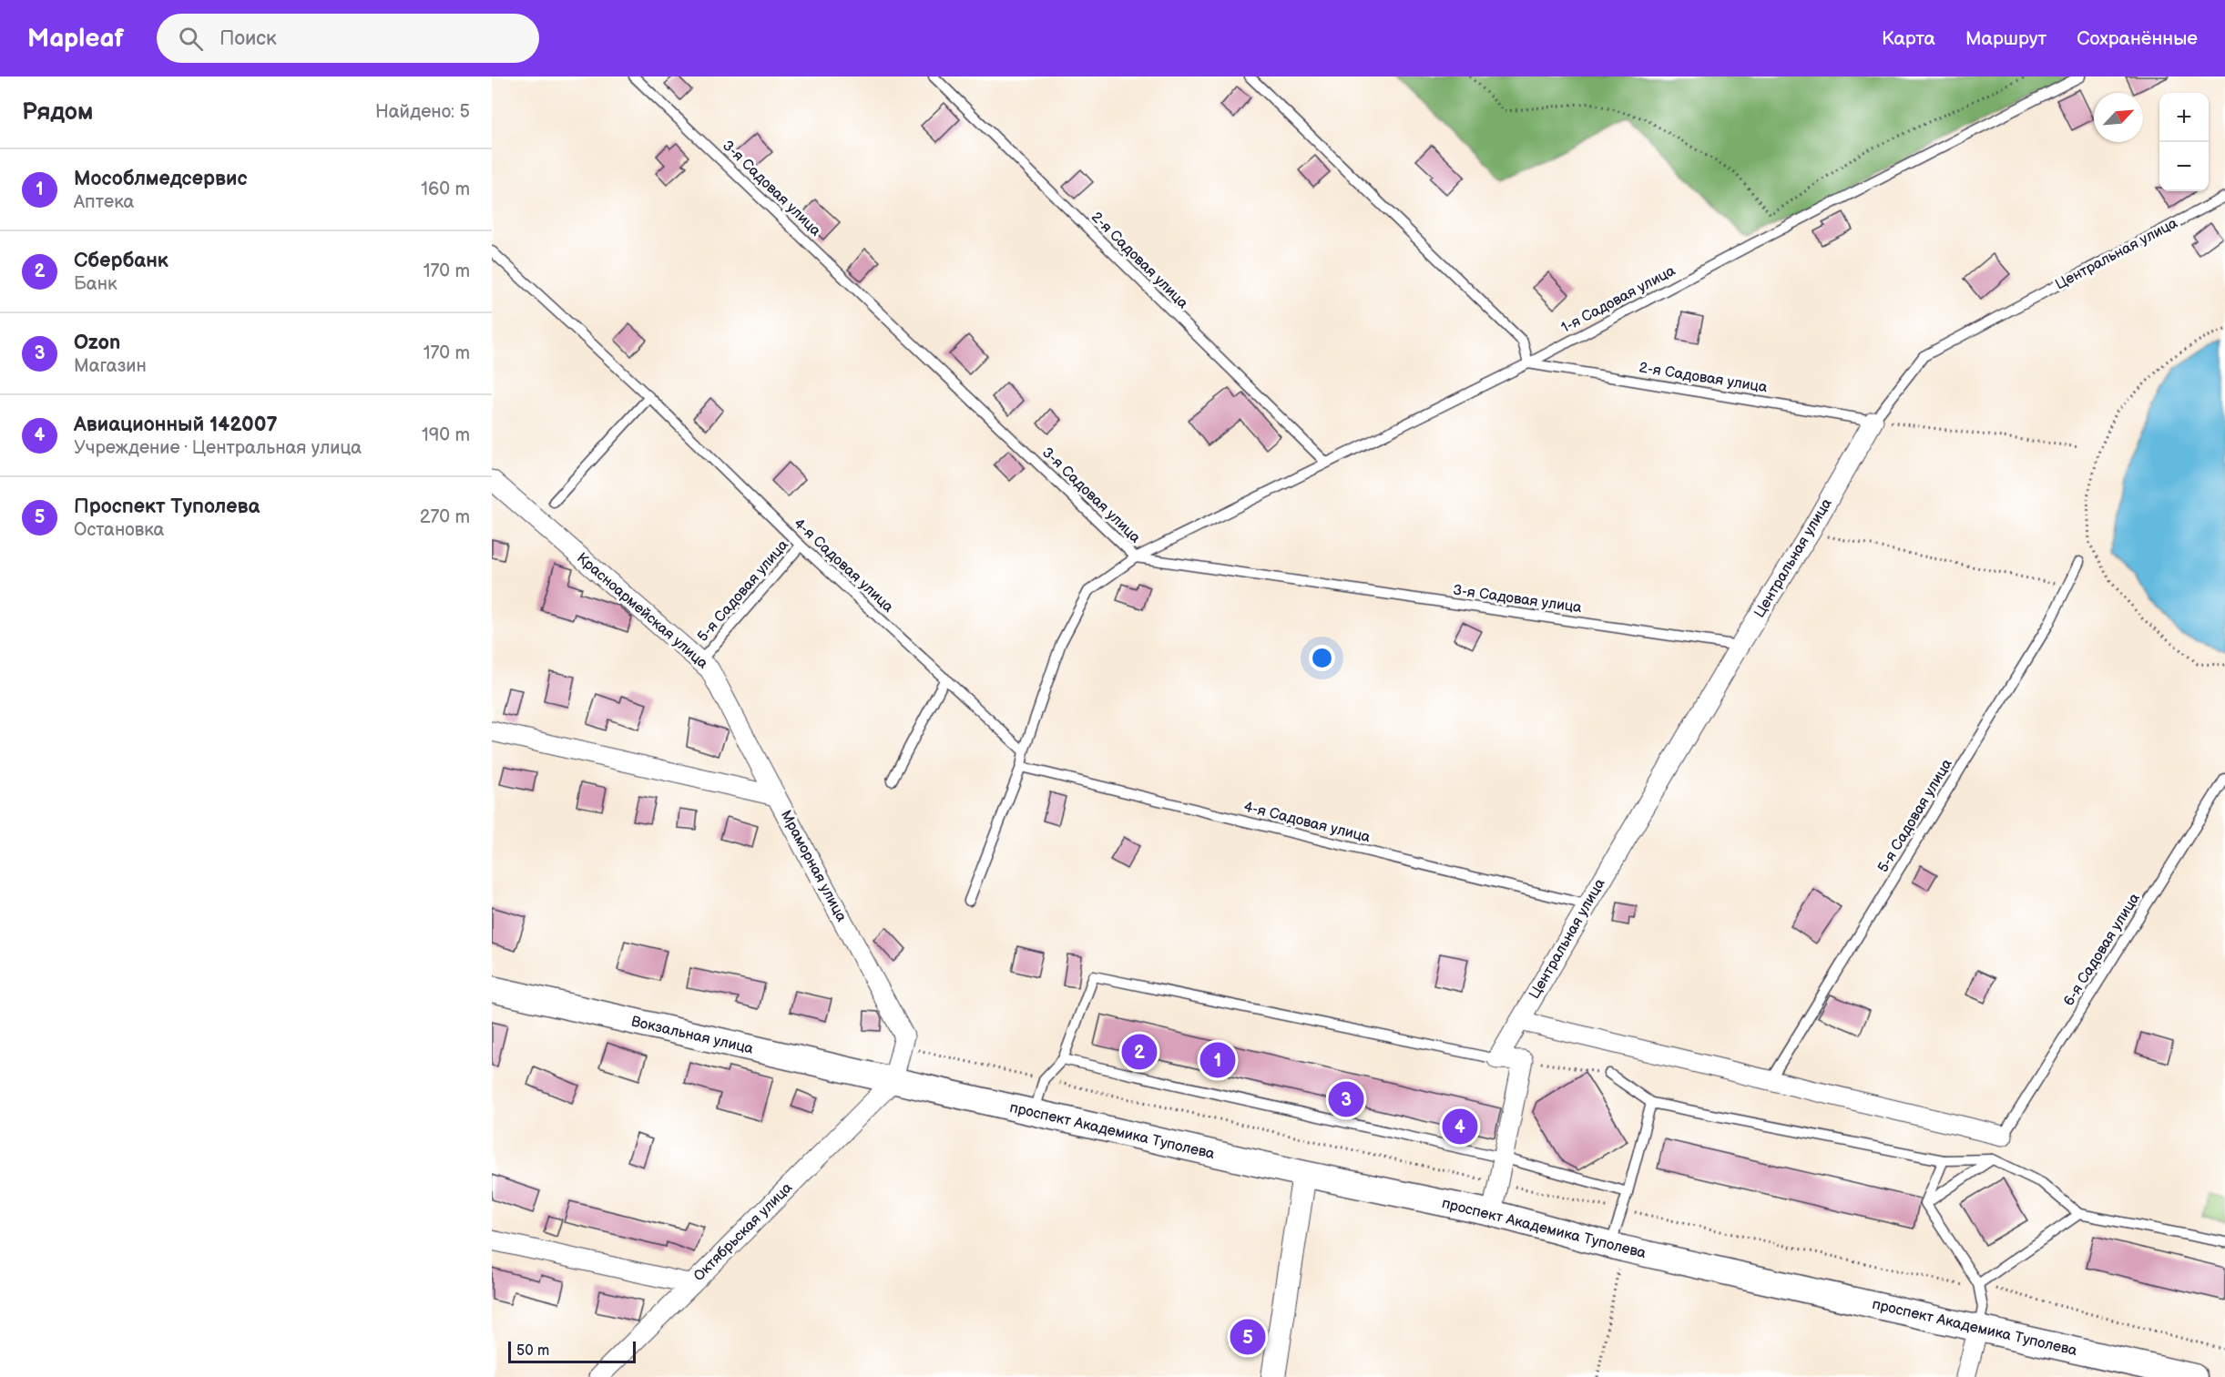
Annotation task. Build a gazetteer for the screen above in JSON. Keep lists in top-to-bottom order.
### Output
{
  "streets": {
    "main road": ["Вокзальная улица", "проспект Академика Туполева"],
    "street": [
      "Центральная улица",
      "Красноармейская улица",
      "Мраморная улица",
      "Октябрьская улица"
    ],
    "lane": [
      "3-я Садовая улица",
      "2-я Садовая улица",
      "1-я Садовая улица",
      "4-я Садовая улица",
      "5-я Садовая улица",
      "6-я Садовая улица"
    ]
  },
  "crossings": [
    ["3-я Садовая улица", "Центральная улица"],
    ["3-я Садовая улица", "1-я Садовая улица"],
    ["Центральная улица", "2-я Садовая улица"],
    ["Центральная улица", "4-я Садовая улица"],
    ["2-я Садовая улица", "1-я Садовая улица"],
    ["1-я Садовая улица", "4-я Садовая улица"],
    ["4-я Садовая улица", "5-я Садовая улица"],
    ["Красноармейская улица", "Мраморная улица"],
    ["Вокзальная улица", "проспект Академика Туполева"],
    ["Вокзальная улица", "Октябрьская улица"],
    ["проспект Академика Туполева", "Октябрьская улица"]
  ],
  "scale_bar": "50 m",
  "north": "top right",
  "page": {
    "header": "Mapleaf",
    "search": "Поиск",
    "nav": ["Карта", "Маршрут", "Сохранённые"],
    "heading": ["Рядом", "Найдено: 5"],
    "map_buttons": ["+", "−"],
    "list": [
      {
        "mark": "1",
        "name": "Мособлмедсервис",
        "note": "Аптека",
        "value": "160 m"
      },
      {
        "mark": "2",
        "name": "Сбербанк",
        "note": "Банк",
        "value": "170 m"
      },
      {
        "mark": "3",
        "name": "Ozon",
        "note": "Магазин",
        "value": "170 m"
      },
      {
        "mark": "4",
        "name": "Авиационный 142007",
        "note": "Учреждение · Центральная улица",
        "value": "190 m"
      },
      {
        "mark": "5",
        "name": "Проспект Туполева",
        "note": "Остановка",
        "value": "270 m"
      }
    ],
    "pins": [
      "2",
      "1",
      "3",
      "4",
      "5"
    ],
    "scale": "50 m"
  }
}
